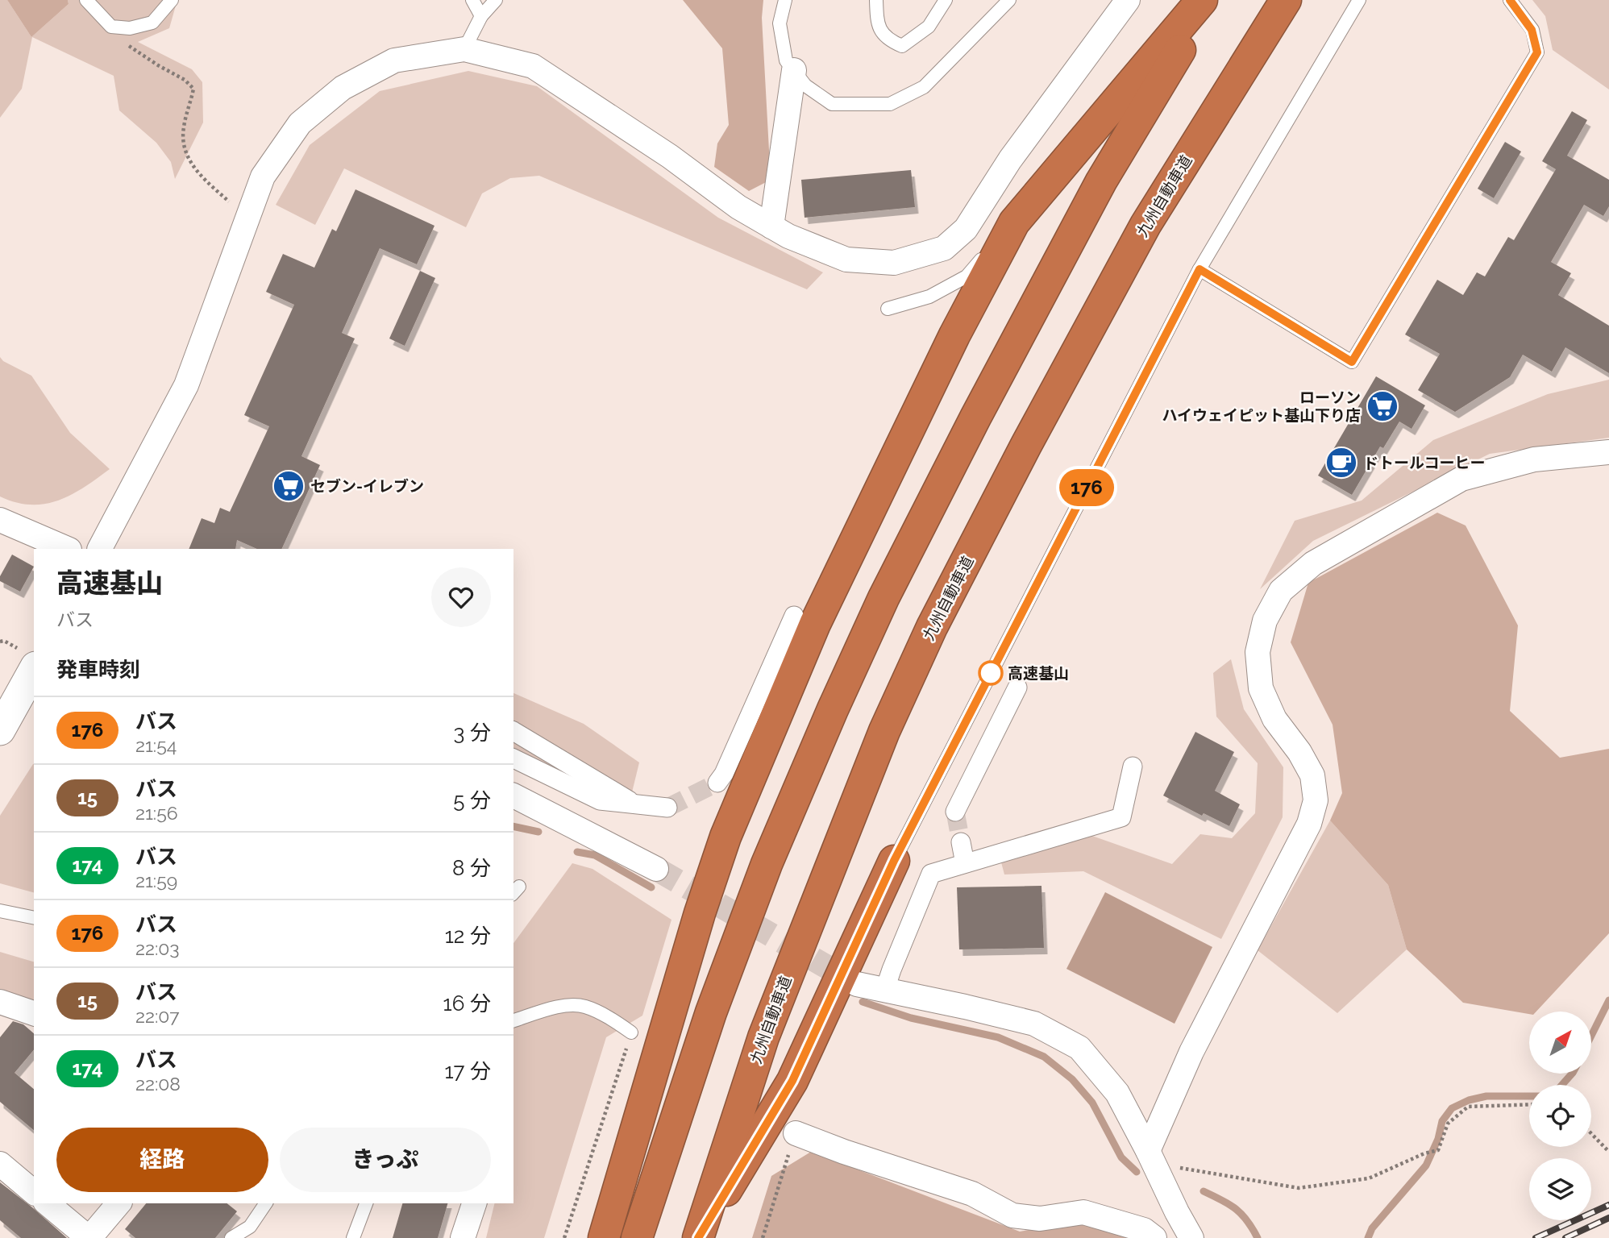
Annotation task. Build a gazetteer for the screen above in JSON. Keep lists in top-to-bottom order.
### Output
{
  "streets": {
    "highway": ["九州自動車道"]
  },
  "places": {
    "supermarket": ["ローソン ハイウェイピット基山下り店", "セブン-イレブン"],
    "cafe": ["ドトールコーヒー"],
    "other": ["高速基山"]
  },
  "lines": ["bus line 176"],
  "north": "top right",
  "page": {
    "on_map": "176",
    "heading": [
      ["高速基山", "バス"],
      "発車時刻"
    ],
    "list": [
      {
        "mark": "176",
        "name": "バス",
        "note": "21:54",
        "value": "3 分"
      },
      {
        "mark": "15",
        "name": "バス",
        "note": "21:56",
        "value": "5 分"
      },
      {
        "mark": "174",
        "name": "バス",
        "note": "21:59",
        "value": "8 分"
      },
      {
        "mark": "176",
        "name": "バス",
        "note": "22:03",
        "value": "12 分"
      },
      {
        "mark": "15",
        "name": "バス",
        "note": "22:07",
        "value": "16 分"
      },
      {
        "mark": "174",
        "name": "バス",
        "note": "22:08",
        "value": "17 分"
      }
    ],
    "buttons": ["経路", "きっぷ"]
  }
}
